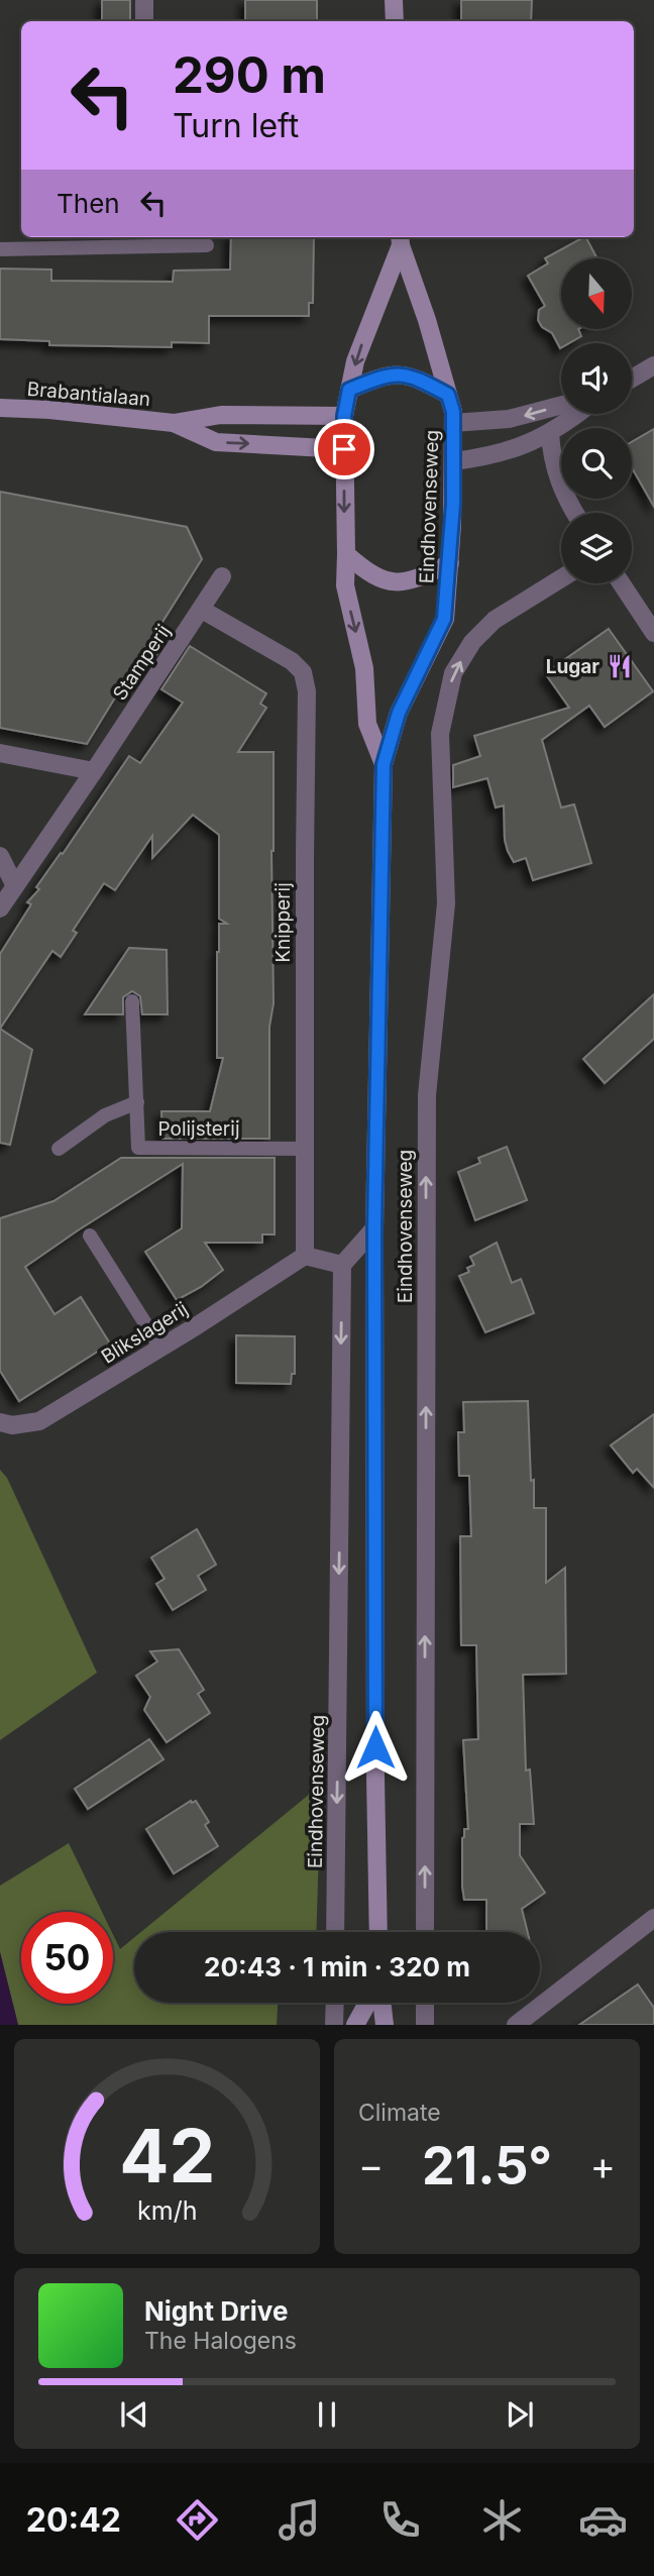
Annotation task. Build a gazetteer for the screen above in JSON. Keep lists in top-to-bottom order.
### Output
{
  "streets": {
    "main road": ["Brabantialaan", "Eindhovenseweg"],
    "street": ["Stamperij", "Knipperij", "Blikslagerij"],
    "lane": ["Polijsterij"]
  },
  "crossings": [
    ["Brabantialaan", "Eindhovenseweg"],
    ["Stamperij", "Knipperij"],
    ["Knipperij", "Polijsterij"],
    ["Knipperij", "Blikslagerij"]
  ],
  "places": {
    "restaurant": ["Lugar"]
  },
  "north": "bottom",
  "page": {
    "turn": ["290 m", "Turn left"],
    "then": "Then",
    "limit": "50",
    "trip": "20:43 · 1 min · 320 m",
    "tile": "Climate",
    "heat": ["−", "21.5°", "+"],
    "song": ["Night Drive", "The Halogens"],
    "tabs": "20:42",
    "gauge": ["42", "km/h"]
  }
}
